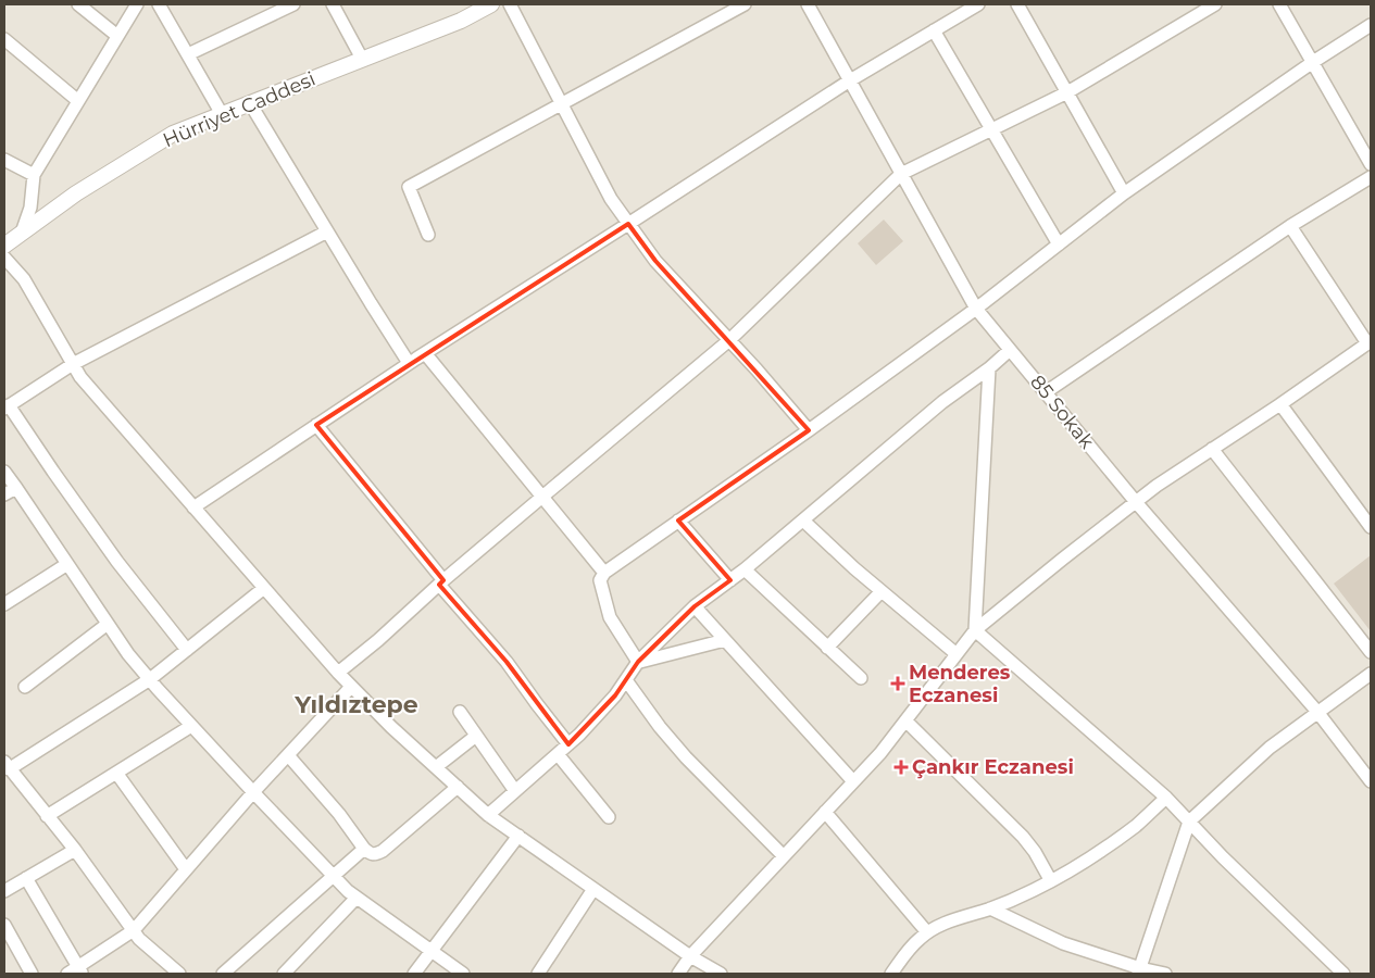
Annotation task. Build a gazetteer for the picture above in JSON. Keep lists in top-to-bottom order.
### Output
{
  "streets": {
    "street": ["Hürriyet Caddesi", "85 Sokak"]
  },
  "districts": ["Yıldıztepe"],
  "places": {
    "health": ["Menderes Eczanesi", "Çankır Eczanesi"]
  }
}
